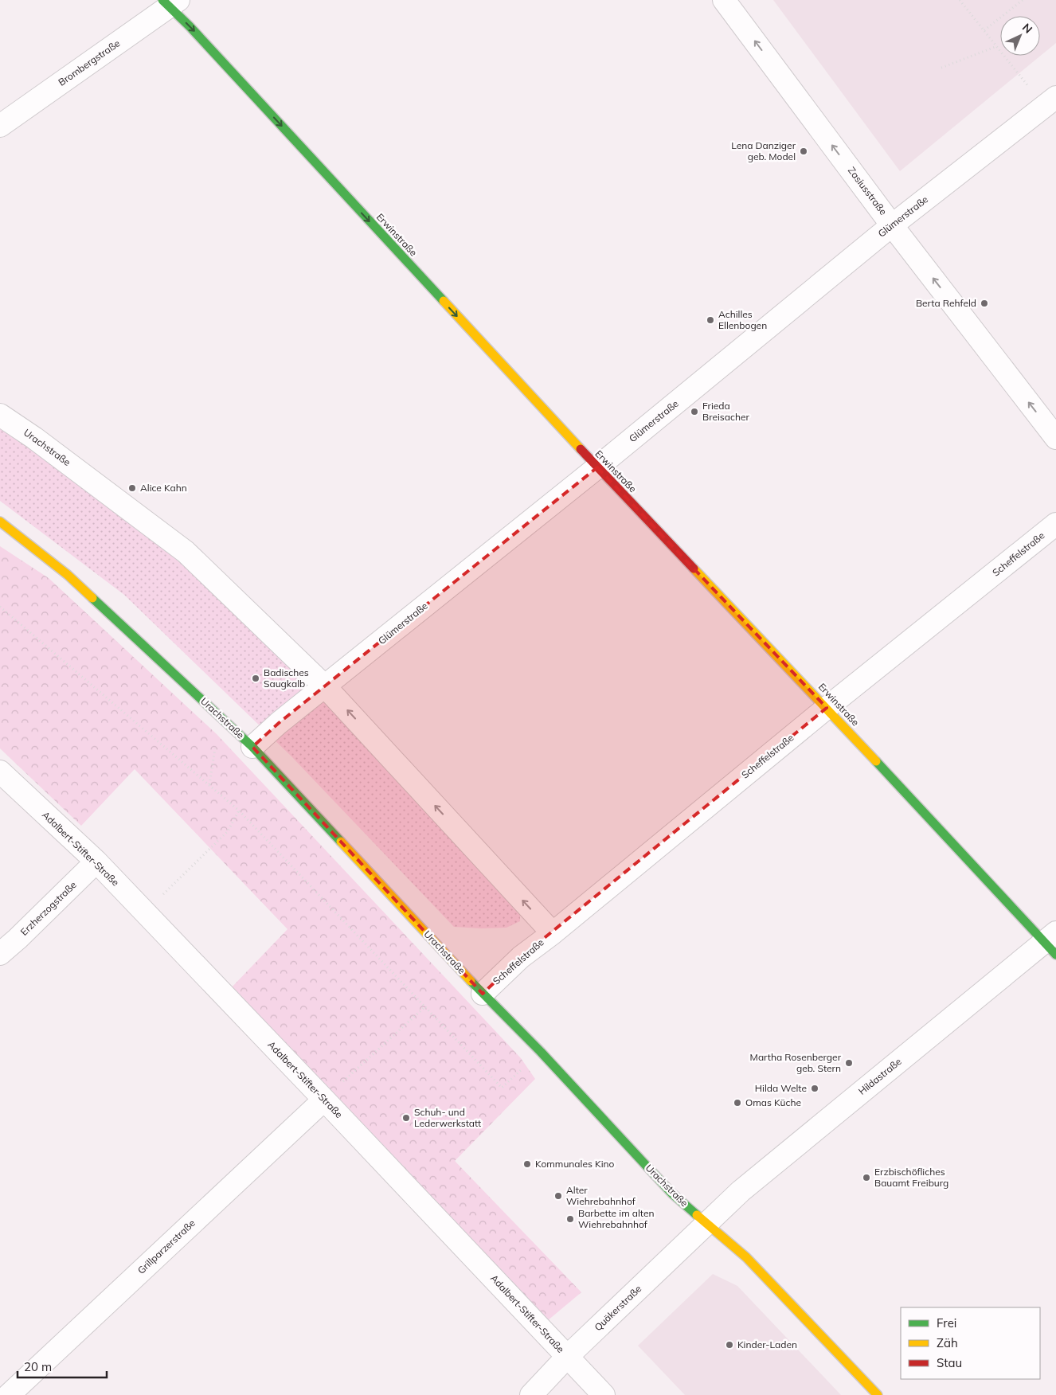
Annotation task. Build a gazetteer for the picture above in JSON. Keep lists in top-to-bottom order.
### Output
{
  "streets": {
    "street": [
      "Brombergstraße",
      "Zasiusstraße",
      "Glümerstraße",
      "Erwinstraße",
      "Urachstraße",
      "Scheffelstraße",
      "Adalbert-Stifter-Straße",
      "Erzherzogstraße",
      "Hildastraße",
      "Grillparzerstraße",
      "Quäkerstraße"
    ]
  },
  "crossings": [
    ["Brombergstraße", "Erwinstraße"],
    ["Zasiusstraße", "Glümerstraße"],
    ["Glümerstraße", "Erwinstraße"],
    ["Glümerstraße", "Urachstraße"],
    ["Erwinstraße", "Scheffelstraße"],
    ["Erwinstraße", "Hildastraße"],
    ["Urachstraße", "Scheffelstraße"],
    ["Urachstraße", "Hildastraße"],
    ["Urachstraße", "Quäkerstraße"],
    ["Adalbert-Stifter-Straße", "Erzherzogstraße"],
    ["Adalbert-Stifter-Straße", "Grillparzerstraße"],
    ["Adalbert-Stifter-Straße", "Quäkerstraße"],
    ["Hildastraße", "Quäkerstraße"]
  ],
  "one_way": ["Zasiusstraße", "Erwinstraße"],
  "places": [
    "Lena Danziger geb. Model",
    "Berta Rehfeld",
    "Achilles Ellenbogen",
    "Frieda Breisacher",
    "Alice Kahn",
    "Badisches Saugkalb",
    "Martha Rosenberger geb. Stern",
    "Hilda Welte",
    "Omas Küche",
    "Schuh- und Lederwerkstatt",
    "Kommunales Kino",
    "Erzbischöfliches Bauamt Freiburg",
    "Alter Wiehrebahnhof",
    "Barbette im alten Wiehrebahnhof",
    "Kinder-Laden"
  ],
  "legend": ["Frei", "Zäh", "Stau"],
  "scale_bar": "20 m",
  "north": "top right"
}
